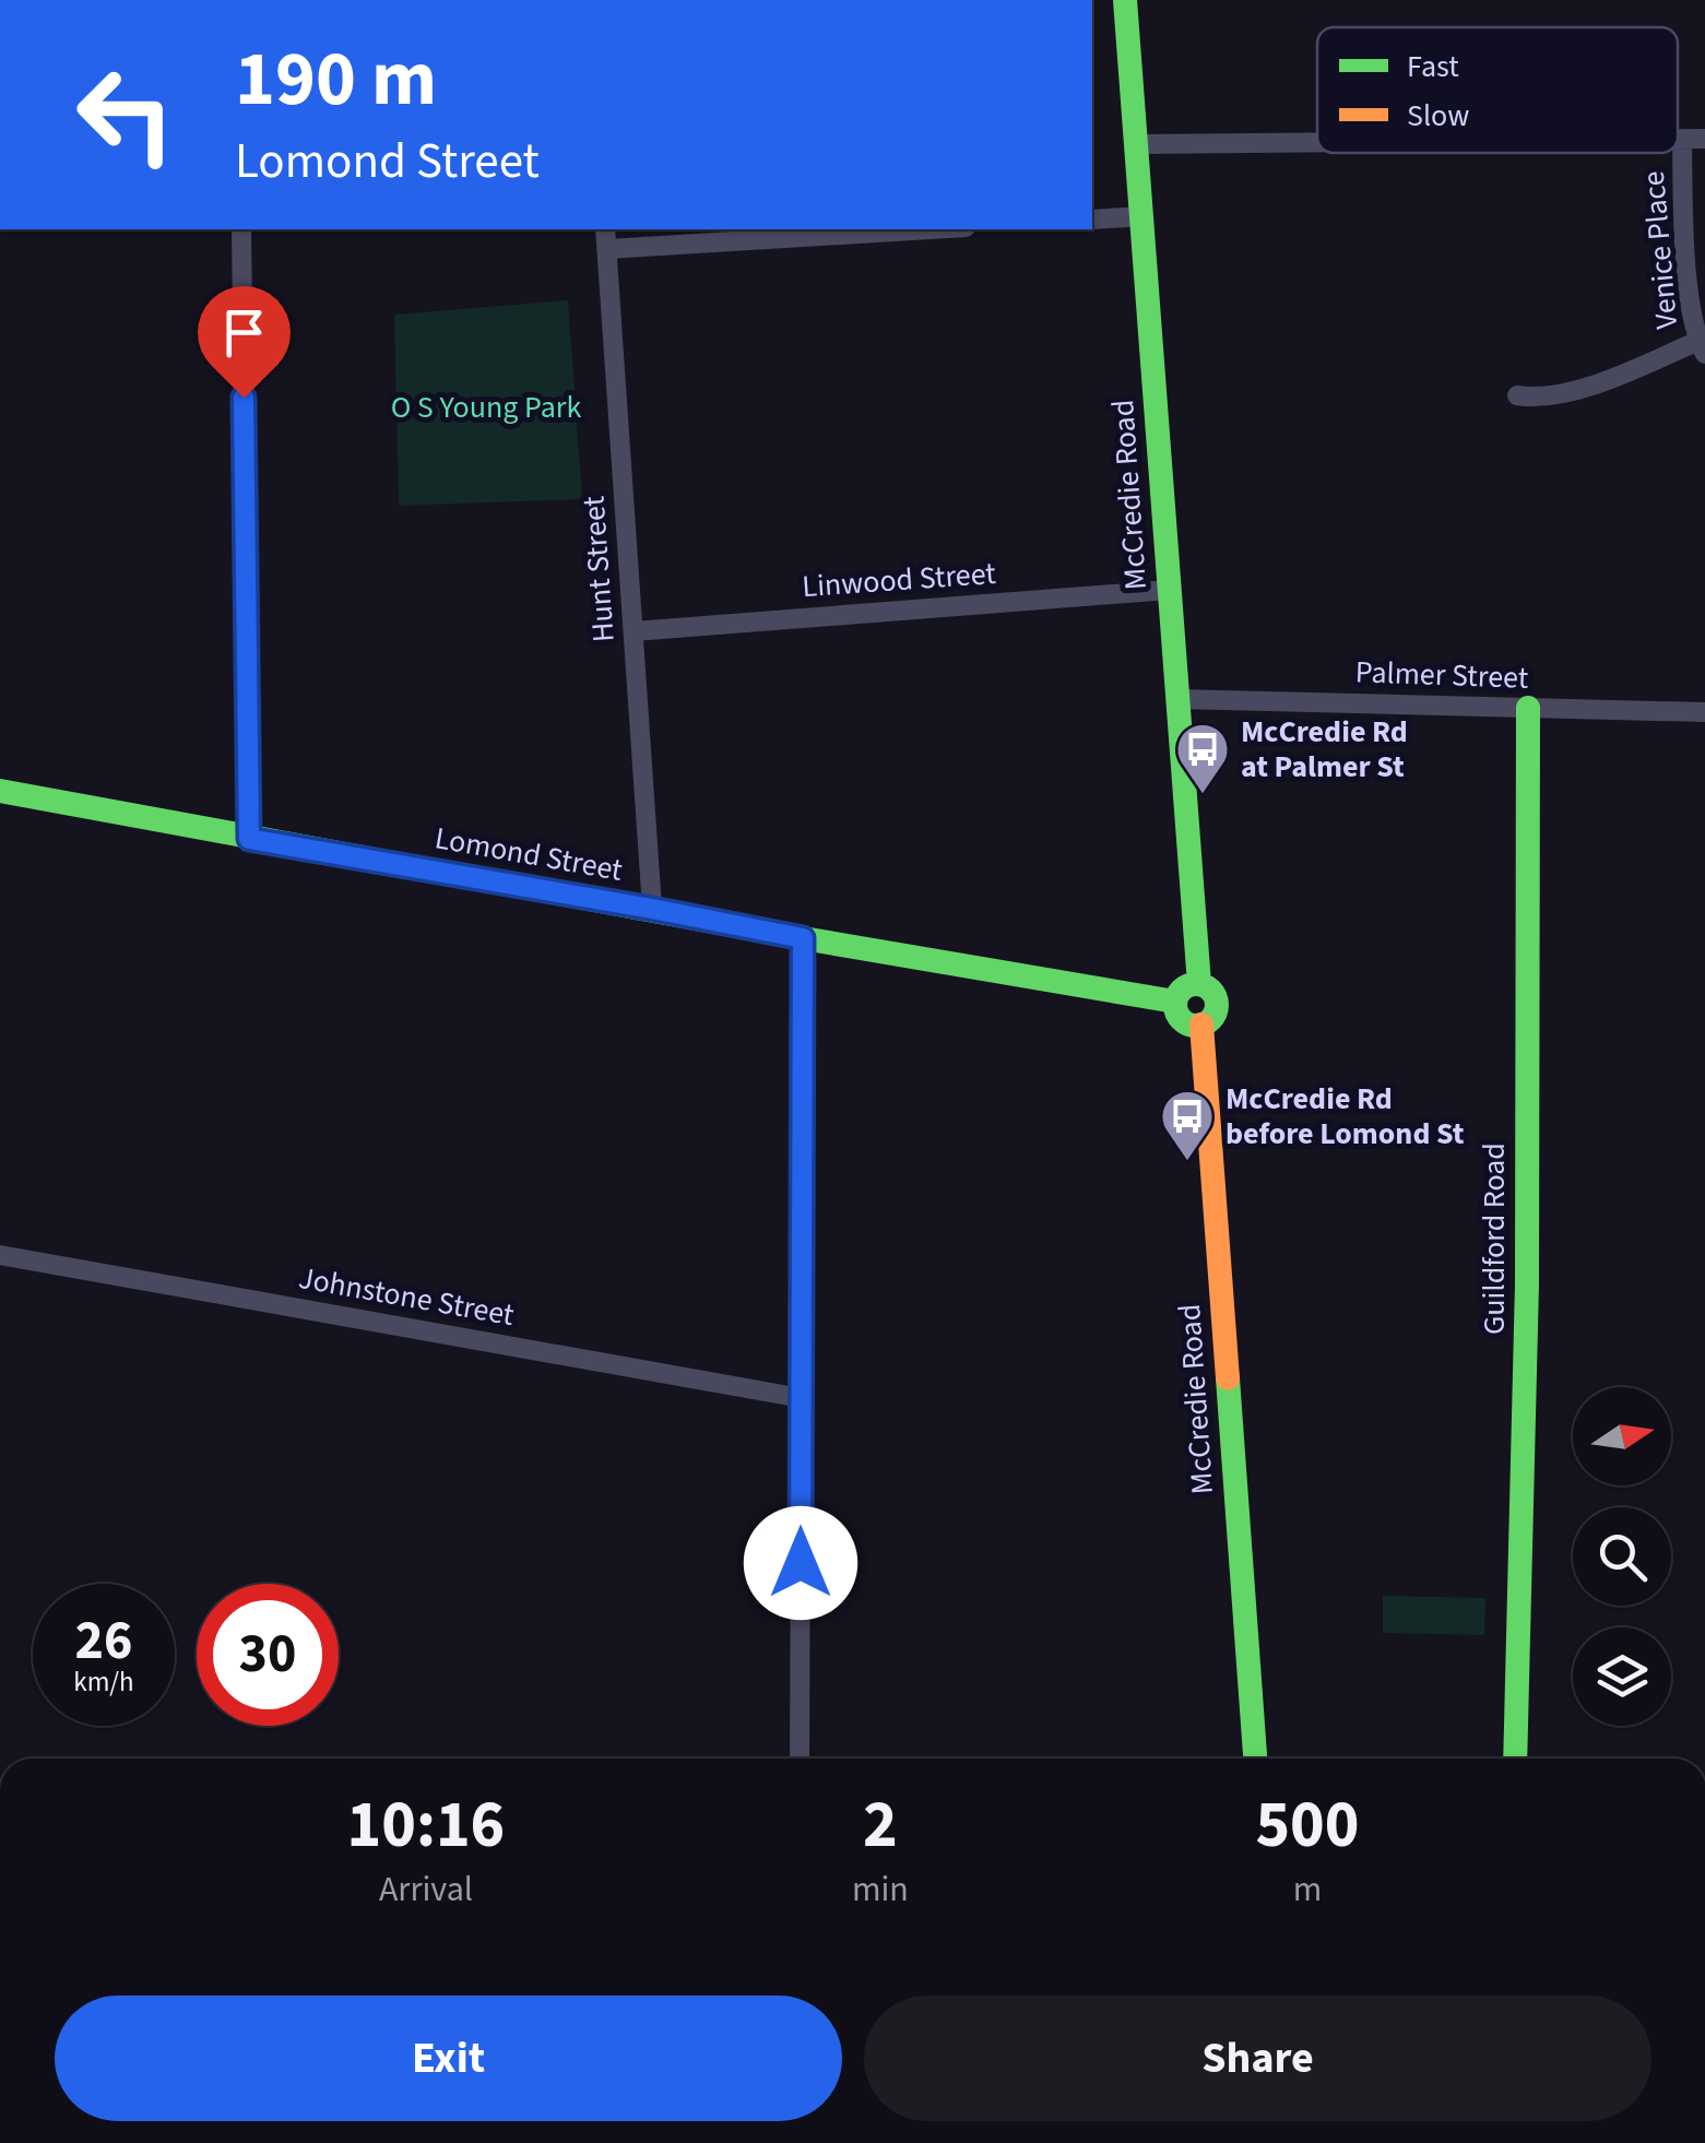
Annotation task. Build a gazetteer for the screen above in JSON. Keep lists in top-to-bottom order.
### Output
{
  "streets": {
    "street": [
      "Venice Place",
      "McCredie Road",
      "Hunt Street",
      "Linwood Street",
      "Palmer Street",
      "Lomond Street",
      "Guildford Road",
      "Johnstone Street"
    ]
  },
  "crossings": [
    ["McCredie Road", "Linwood Street"],
    ["McCredie Road", "Palmer Street"],
    ["McCredie Road", "Lomond Street"],
    ["Hunt Street", "Linwood Street"],
    ["Hunt Street", "Lomond Street"],
    ["Palmer Street", "Guildford Road"]
  ],
  "parks": ["O S Young Park"],
  "places": {
    "bus stop": ["McCredie Rd at Palmer St", "McCredie Rd before Lomond St"]
  },
  "legend": ["Fast", "Slow"],
  "north": "right",
  "page": {
    "turn": ["190 m", "Lomond Street"],
    "speed": "26 km/h",
    "limit": "30",
    "eta": [
      "10:16",
      "Arrival",
      "2",
      "min",
      "500",
      "m"
    ],
    "buttons": ["Exit", "Share"]
  }
}
